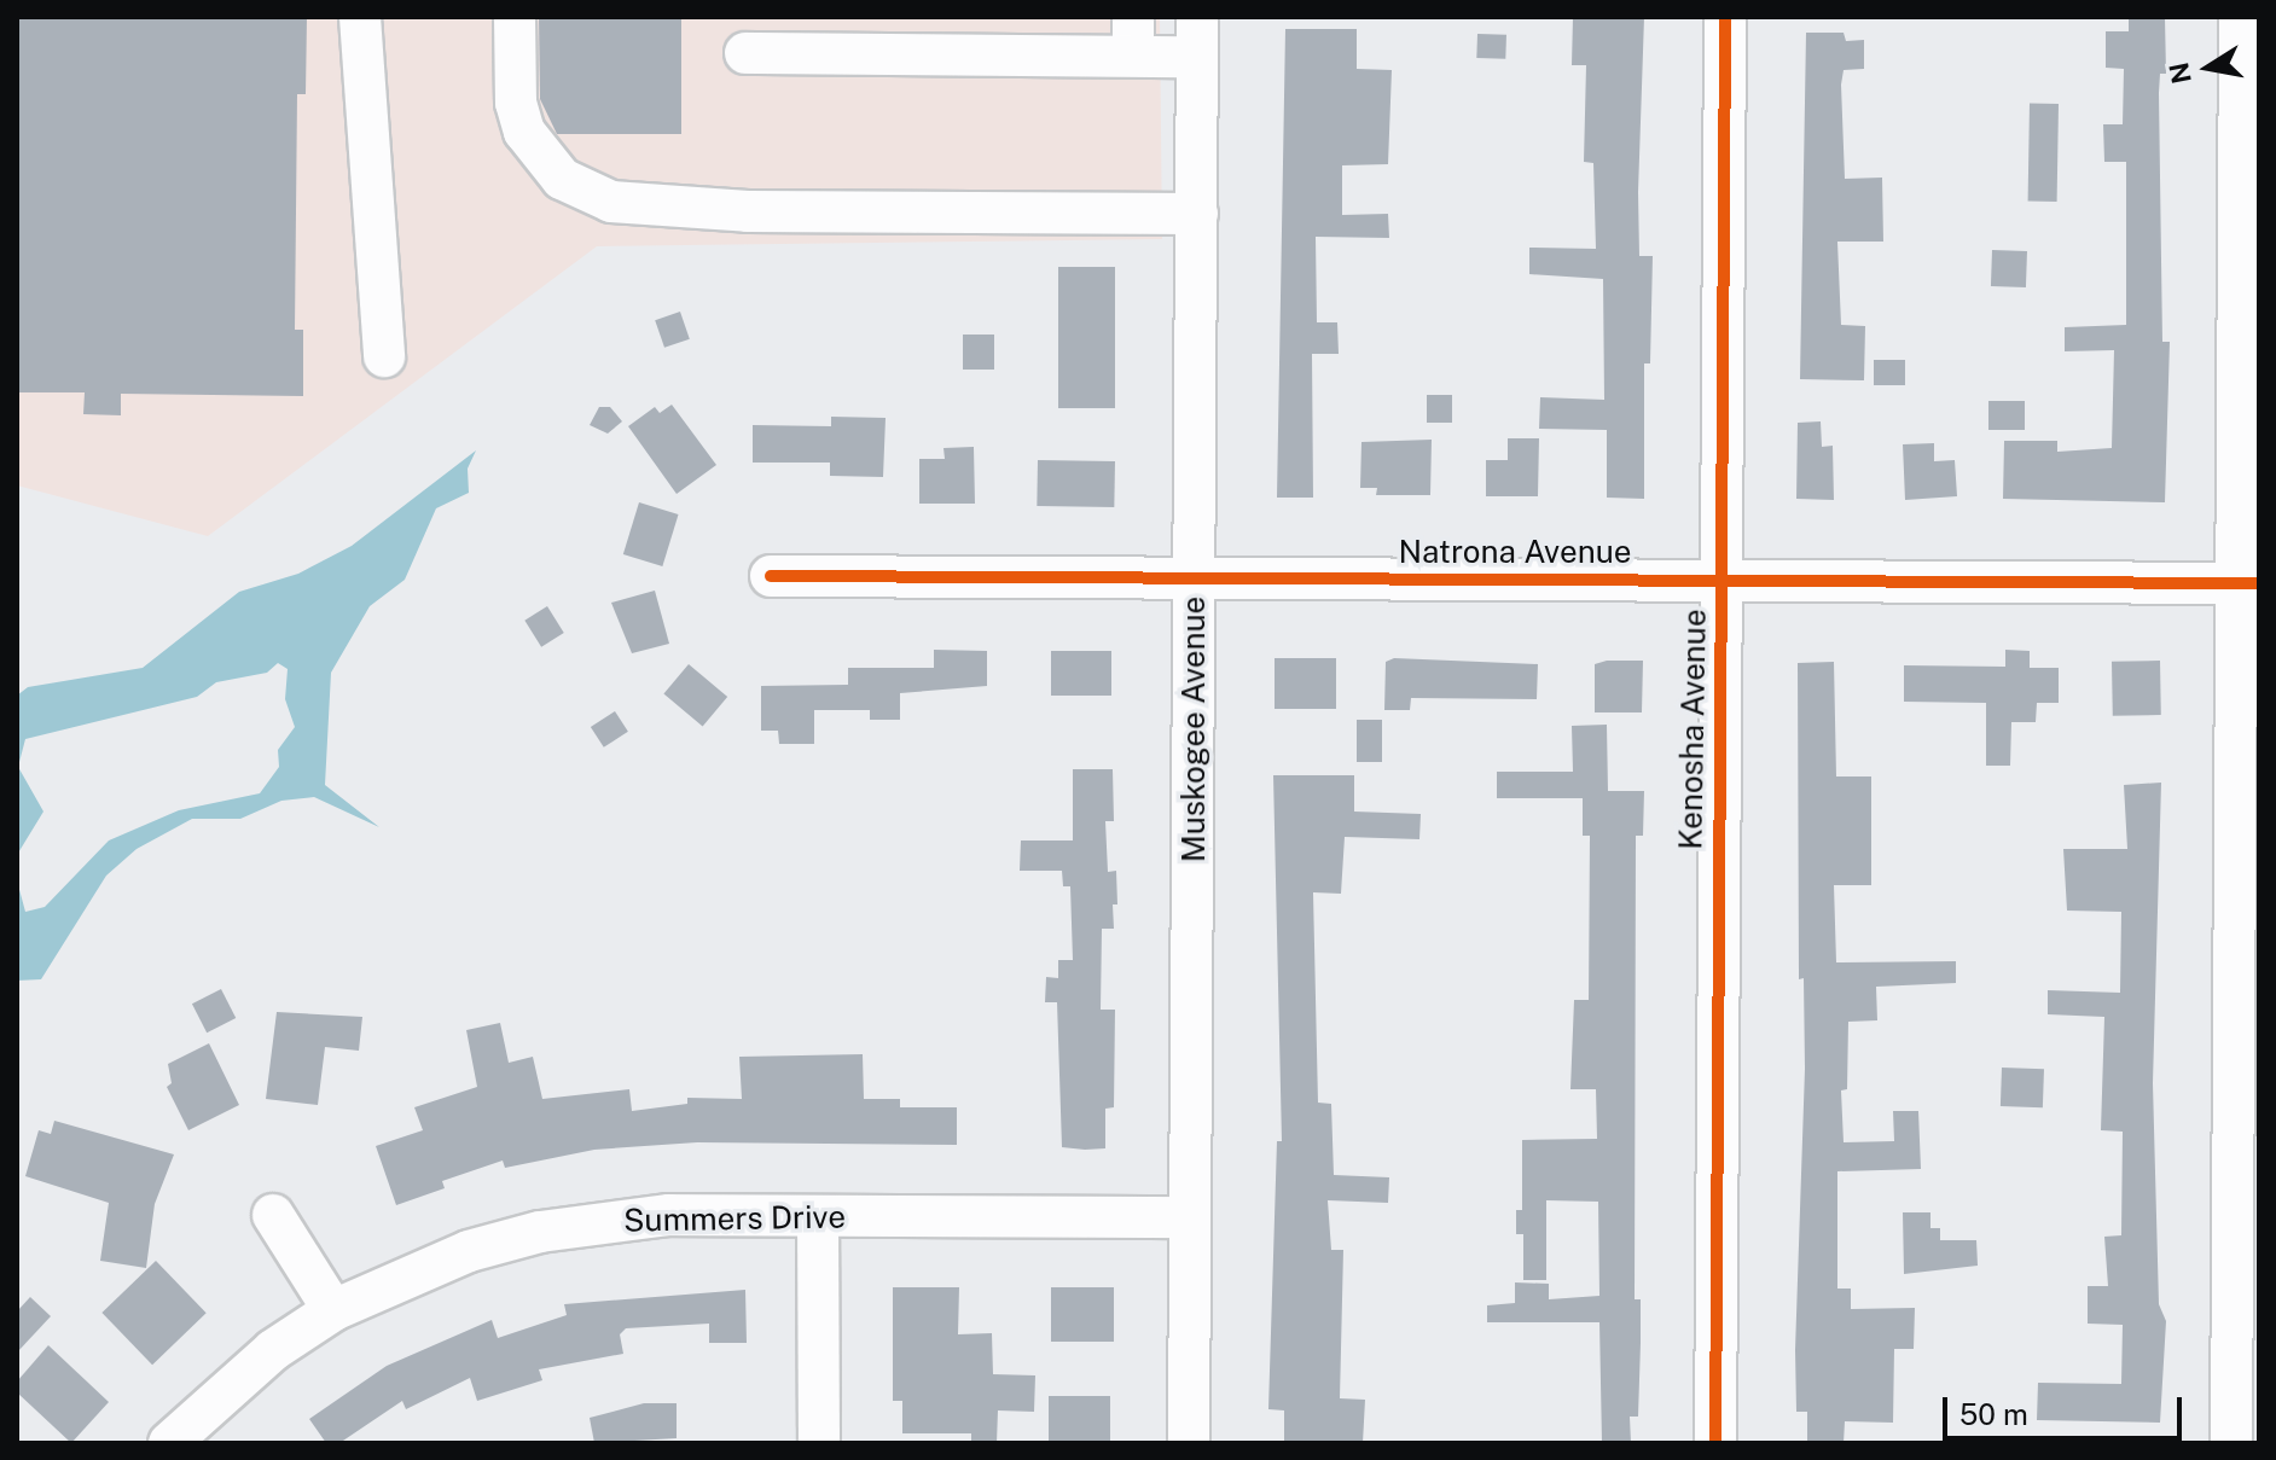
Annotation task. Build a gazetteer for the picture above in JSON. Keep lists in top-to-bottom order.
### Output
{
  "streets": {
    "street": [
      "Natrona Avenue",
      "Muskogee Avenue",
      "Kenosha Avenue",
      "Summers Drive"
    ]
  },
  "crossings": [
    ["Natrona Avenue", "Muskogee Avenue"],
    ["Natrona Avenue", "Kenosha Avenue"],
    ["Muskogee Avenue", "Summers Drive"]
  ],
  "scale_bar": "50 m",
  "north": "left"
}
